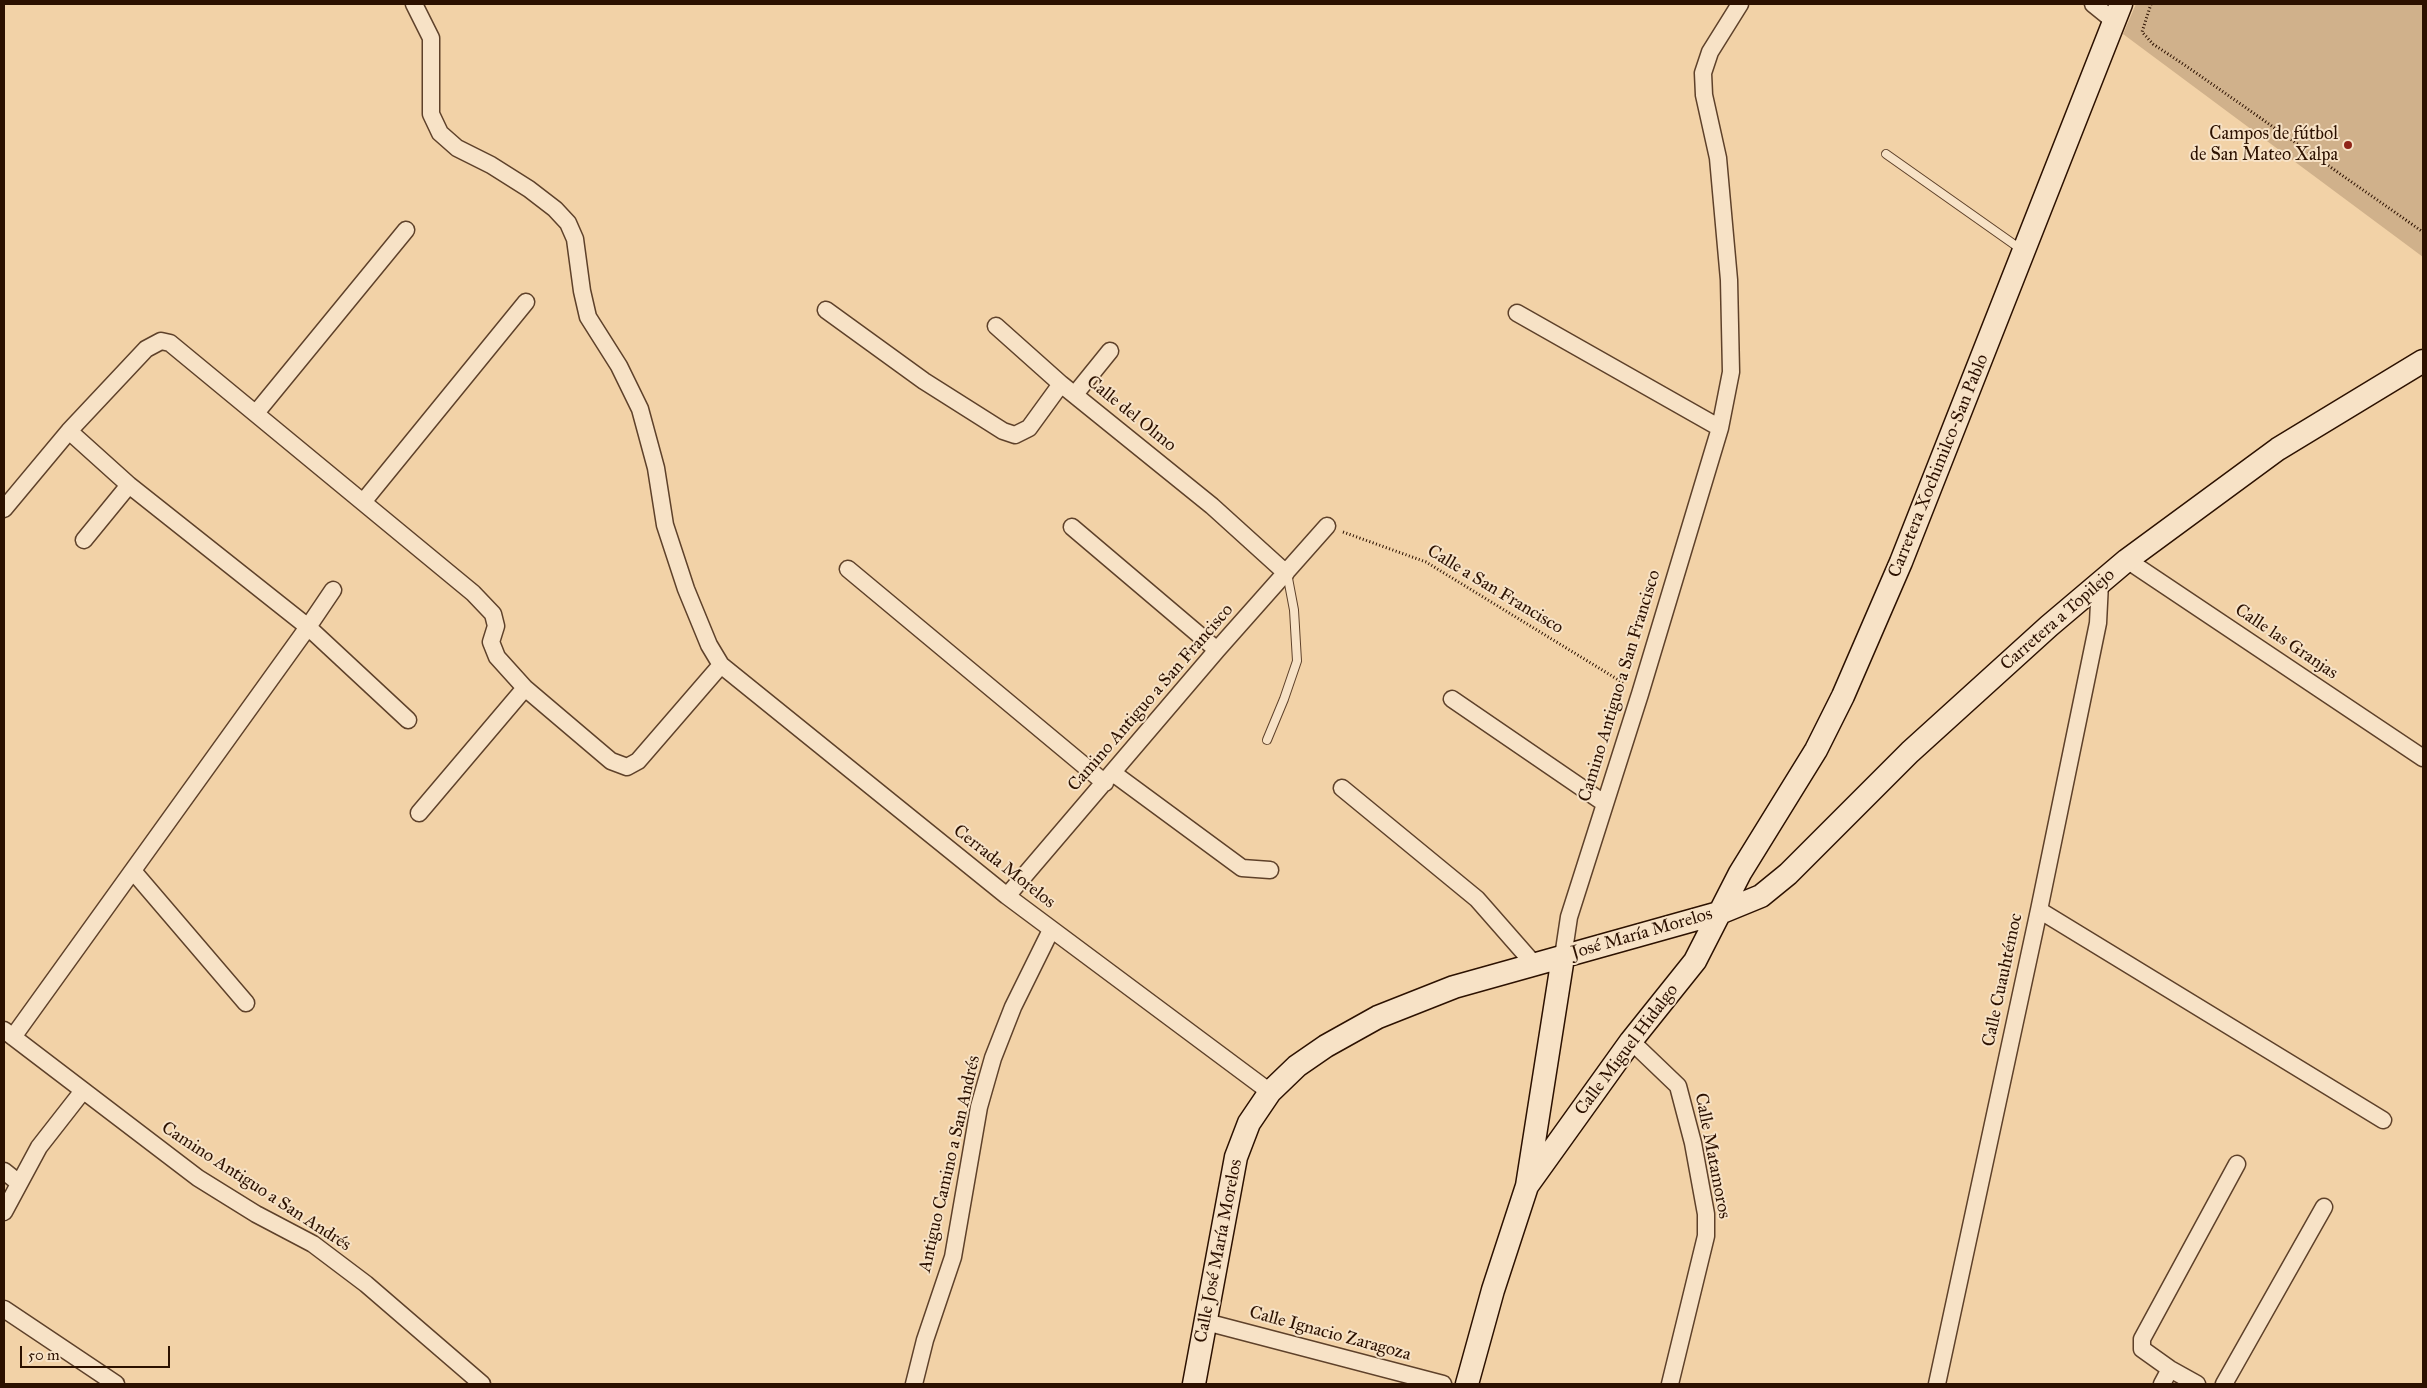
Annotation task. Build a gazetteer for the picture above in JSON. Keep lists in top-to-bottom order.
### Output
{
  "streets": {
    "main road": [
      "Carretera Xochimilco-San Pablo",
      "Carretera a Topilejo",
      "José María Morelos",
      "Calle Miguel Hidalgo",
      "Calle José María Morelos"
    ],
    "street": [
      "Calle del Olmo",
      "Calle las Granjas",
      "Camino Antiguo a San Francisco",
      "Cerrada Morelos",
      "Calle Cuauhtémoc",
      "Calle Matamoros",
      "Antiguo Camino a San Andrés",
      "Camino Antiguo a San Andrés",
      "Calle Ignacio Zaragoza"
    ],
    "path": ["Calle a San Francisco"]
  },
  "crossings": [
    ["Calle del Olmo", "Camino Antiguo a San Francisco"],
    ["Carretera Xochimilco-San Pablo", "Carretera a Topilejo"],
    ["Carretera Xochimilco-San Pablo", "José María Morelos"],
    ["Carretera Xochimilco-San Pablo", "Calle Miguel Hidalgo"],
    ["Calle a San Francisco", "Camino Antiguo a San Francisco"],
    ["Carretera a Topilejo", "Calle las Granjas"],
    ["Carretera a Topilejo", "José María Morelos"],
    ["Carretera a Topilejo", "Calle Cuauhtémoc"],
    ["Carretera a Topilejo", "Calle Miguel Hidalgo"],
    ["Camino Antiguo a San Francisco", "Cerrada Morelos"],
    ["Camino Antiguo a San Francisco", "José María Morelos"],
    ["Camino Antiguo a San Francisco", "Calle Miguel Hidalgo"],
    ["Camino Antiguo a San Francisco", "Calle José María Morelos"],
    ["Cerrada Morelos", "Antiguo Camino a San Andrés"],
    ["Cerrada Morelos", "Calle José María Morelos"],
    ["José María Morelos", "Calle Miguel Hidalgo"],
    ["José María Morelos", "Calle José María Morelos"],
    ["Calle Miguel Hidalgo", "Calle Matamoros"],
    ["Calle Miguel Hidalgo", "Calle José María Morelos"],
    ["Calle José María Morelos", "Calle Ignacio Zaragoza"]
  ],
  "places": ["Campos de fútbol de San Mateo Xalpa"],
  "scale_bar": "50 m"
}
